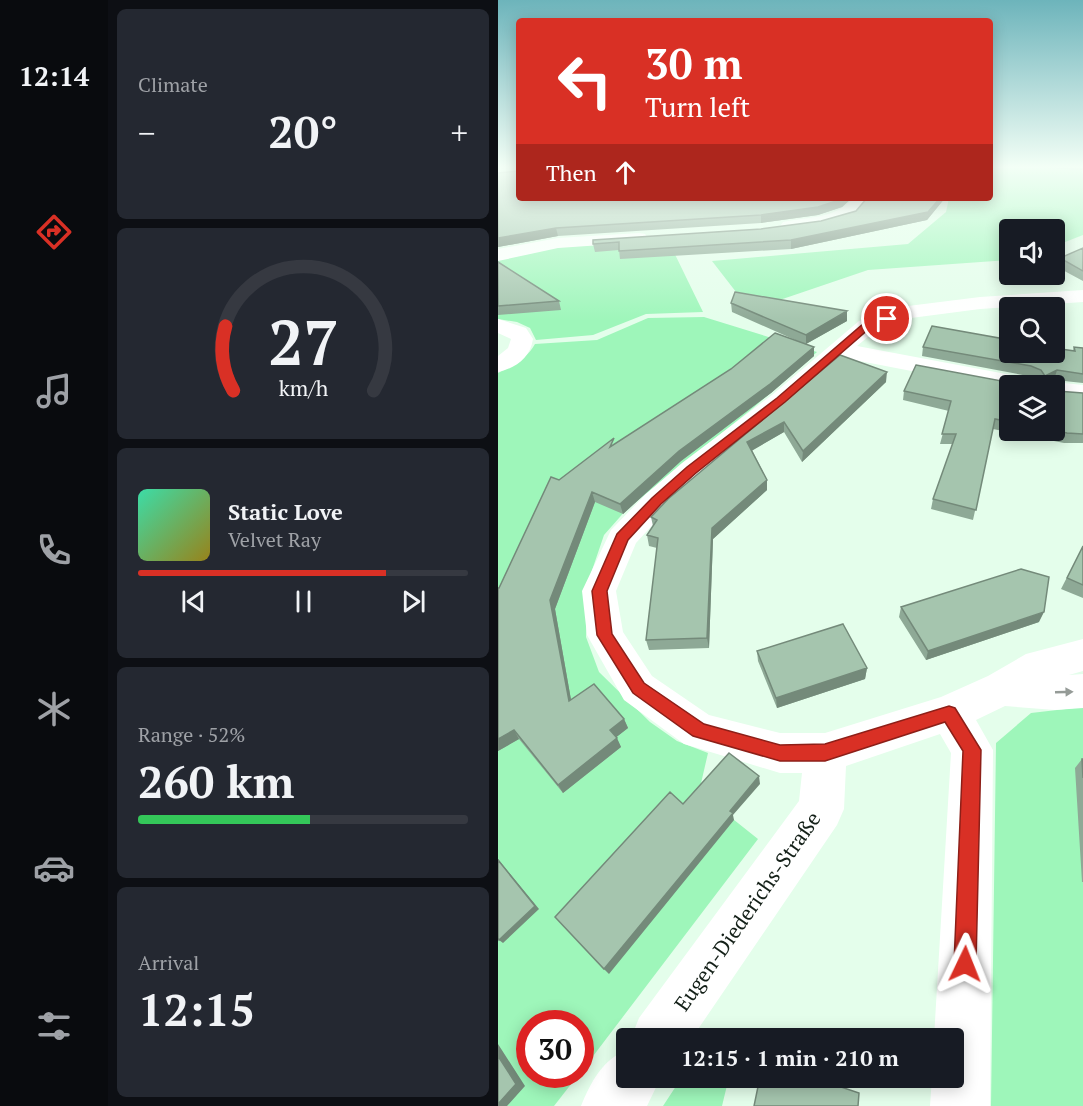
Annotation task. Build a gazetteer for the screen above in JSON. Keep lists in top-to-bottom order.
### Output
{
  "streets": {
    "street": ["Eugen-Diederichs-Straße"]
  },
  "page": {
    "tabs": "12:14",
    "tile": [
      "Climate",
      ["Range · 52%", "260 km"],
      ["Arrival", "12:15"]
    ],
    "turn": ["30 m", "Turn left"],
    "heat": ["−", "20°", "+"],
    "then": "Then",
    "song": ["Static Love", "Velvet Ray"],
    "limit": "30",
    "trip": "12:15 · 1 min · 210 m",
    "gauge": ["27", "km/h"]
  }
}
